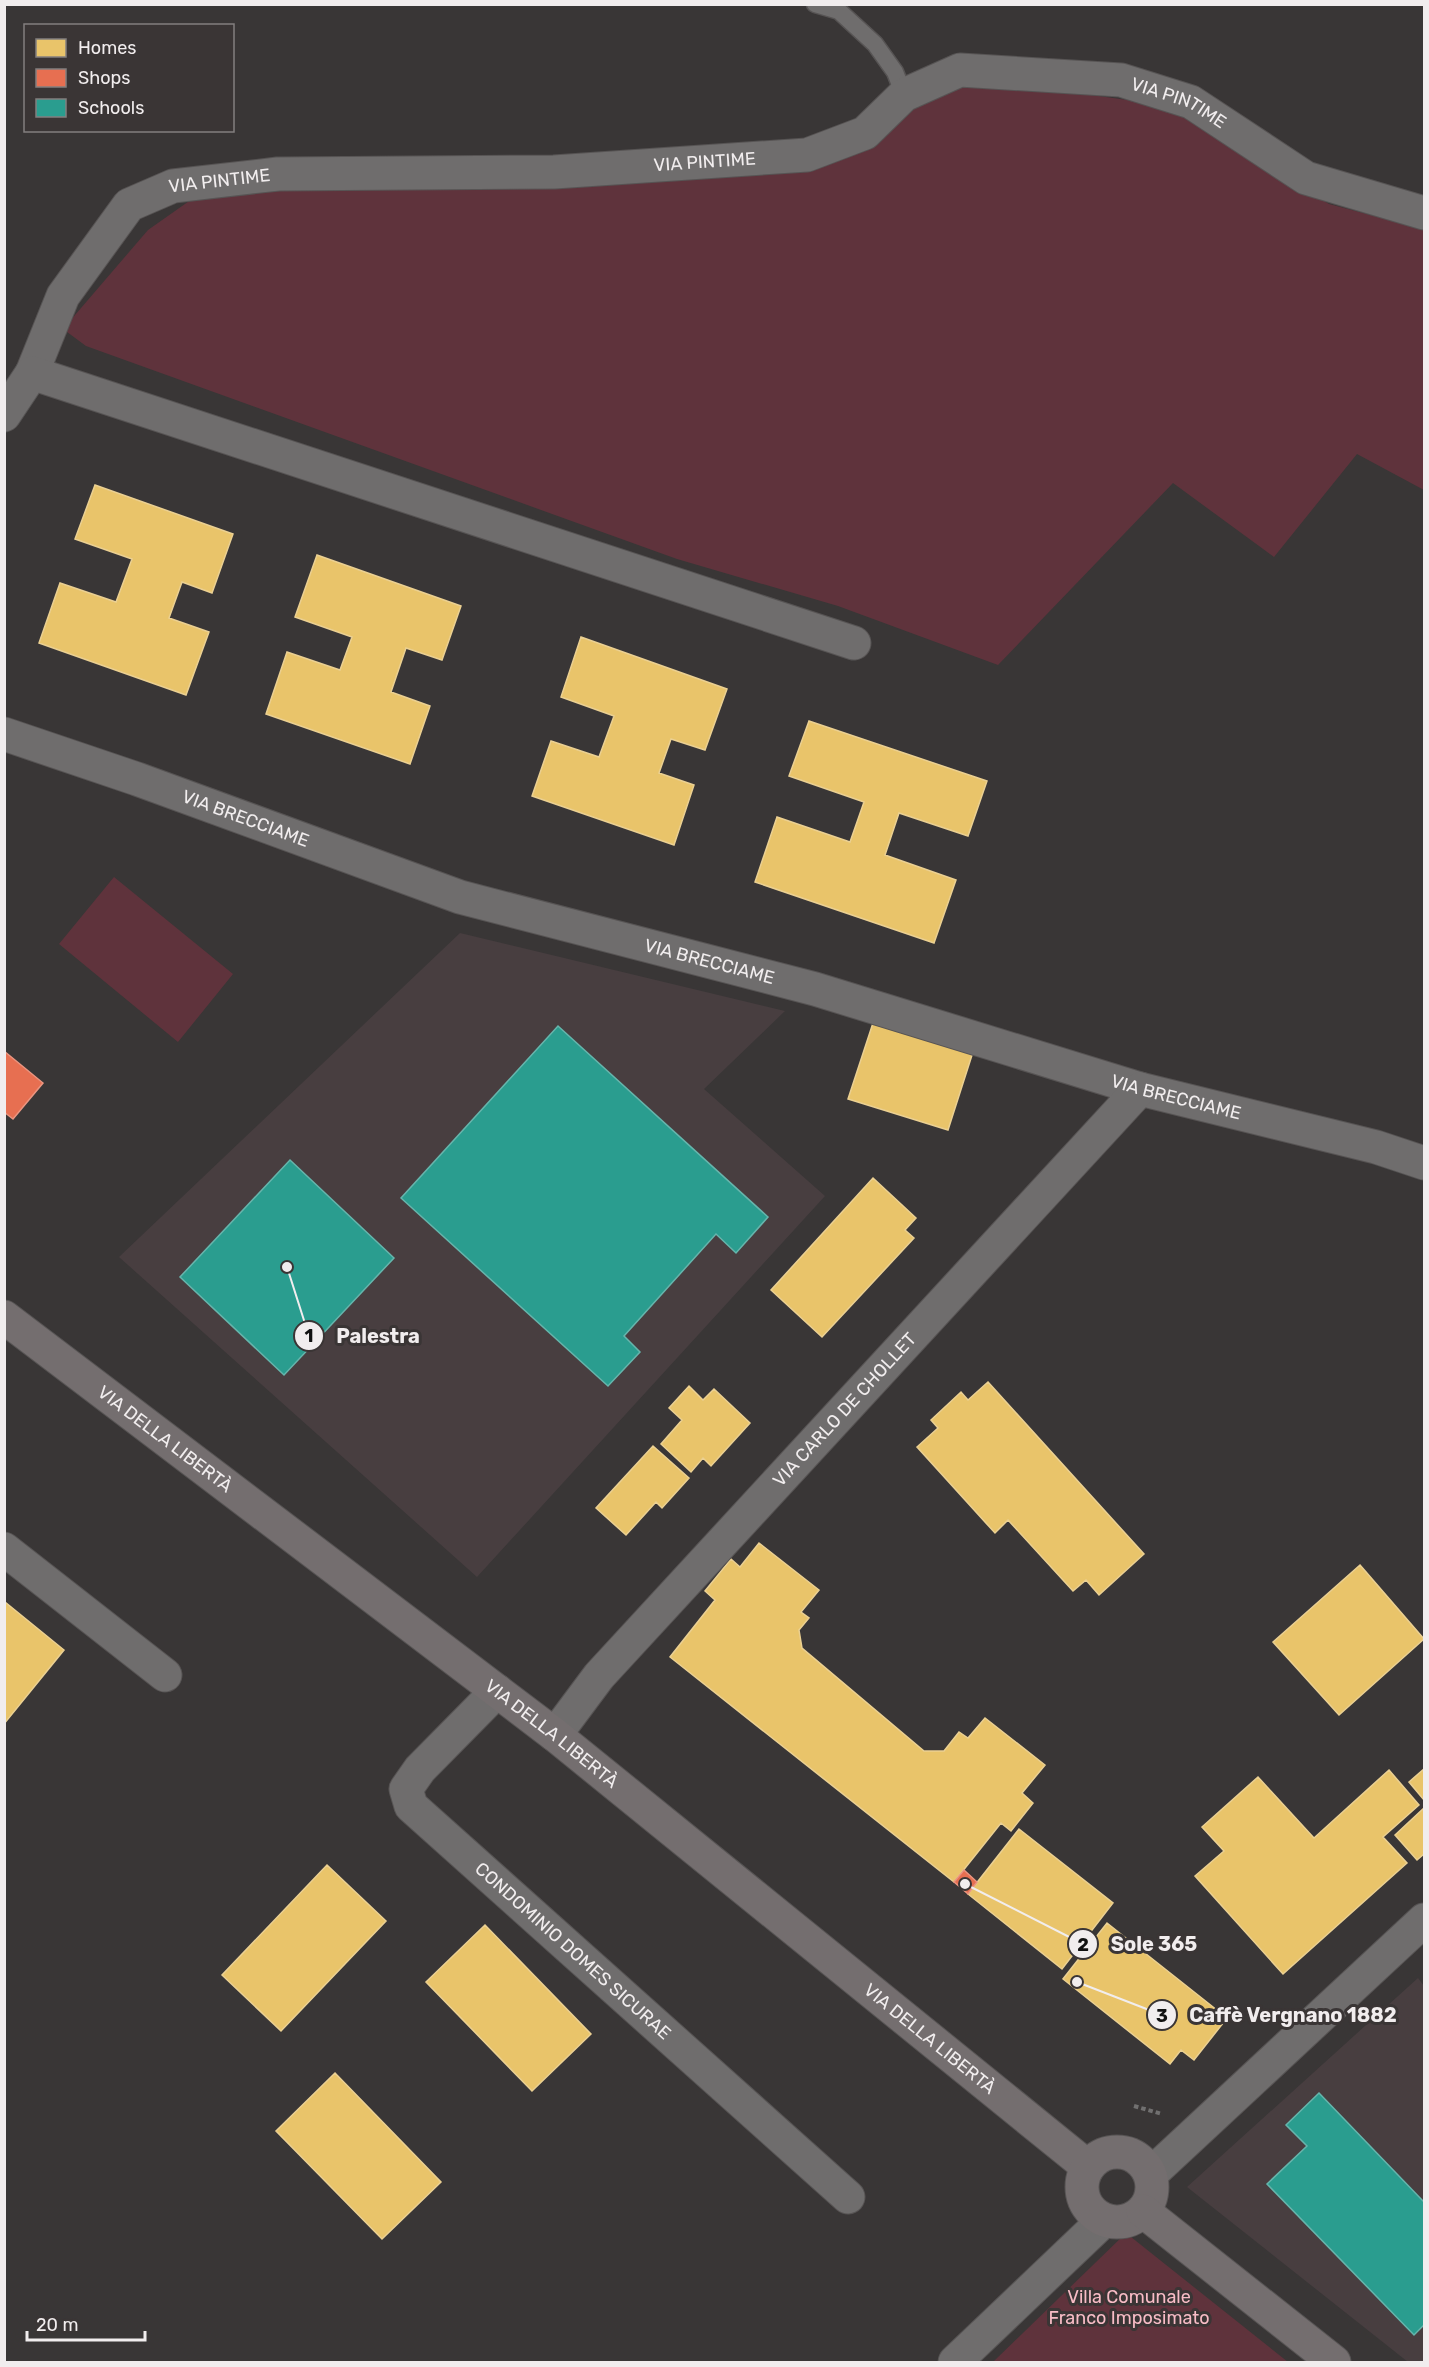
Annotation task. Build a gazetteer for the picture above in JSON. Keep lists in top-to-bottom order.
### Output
{
  "streets": {
    "main road": ["VIA DELLA LIBERTÀ"],
    "street": [
      "VIA PINTIME",
      "VIA BRECCIAME",
      "VIA CARLO DE CHOLLET",
      "CONDOMINIO DOMES SICURAE"
    ]
  },
  "crossings": [
    ["VIA BRECCIAME", "VIA CARLO DE CHOLLET"],
    ["VIA CARLO DE CHOLLET", "VIA DELLA LIBERTÀ"],
    ["VIA DELLA LIBERTÀ", "CONDOMINIO DOMES SICURAE"]
  ],
  "parks": ["Villa Comunale Franco Imposimato"],
  "places": ["Palestra", "Sole 365", "Caffè Vergnano 1882"],
  "legend": ["Homes", "Shops", "Schools"],
  "scale_bar": "20 m"
}
